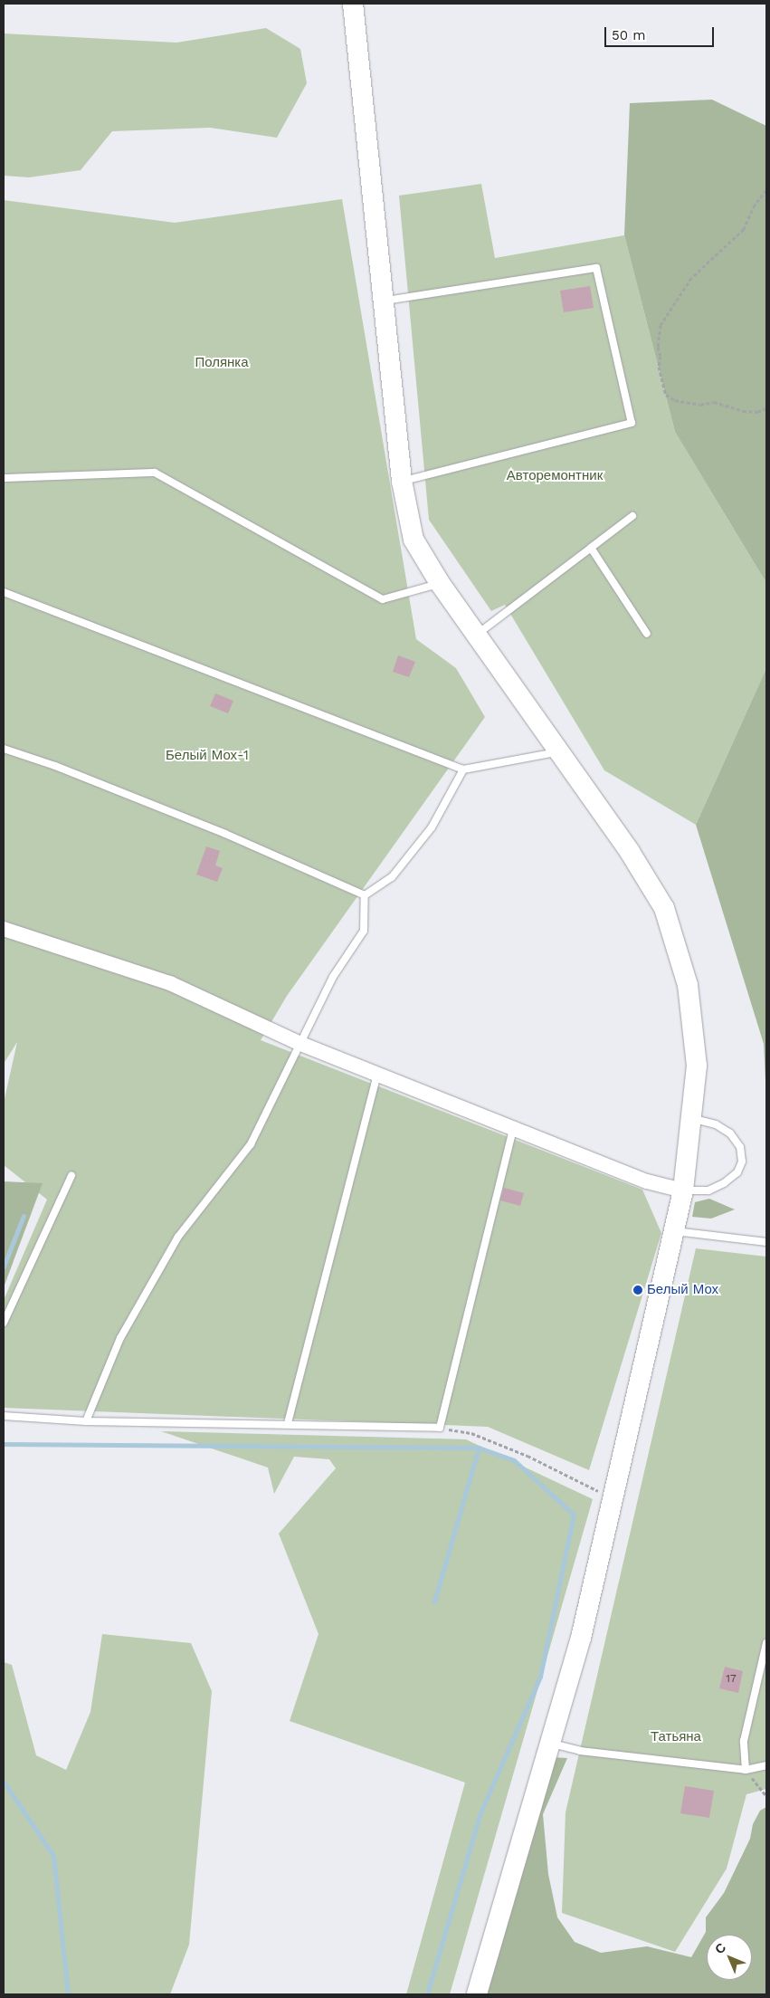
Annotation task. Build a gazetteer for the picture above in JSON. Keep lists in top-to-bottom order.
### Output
{
  "parks": [
    "Полянка",
    "Авторемонтник",
    "Белый Мох-1",
    "Татьяна"
  ],
  "places": ["Белый Мох"],
  "house_numbers": ["17"],
  "scale_bar": "50 m",
  "north": "top left"
}
